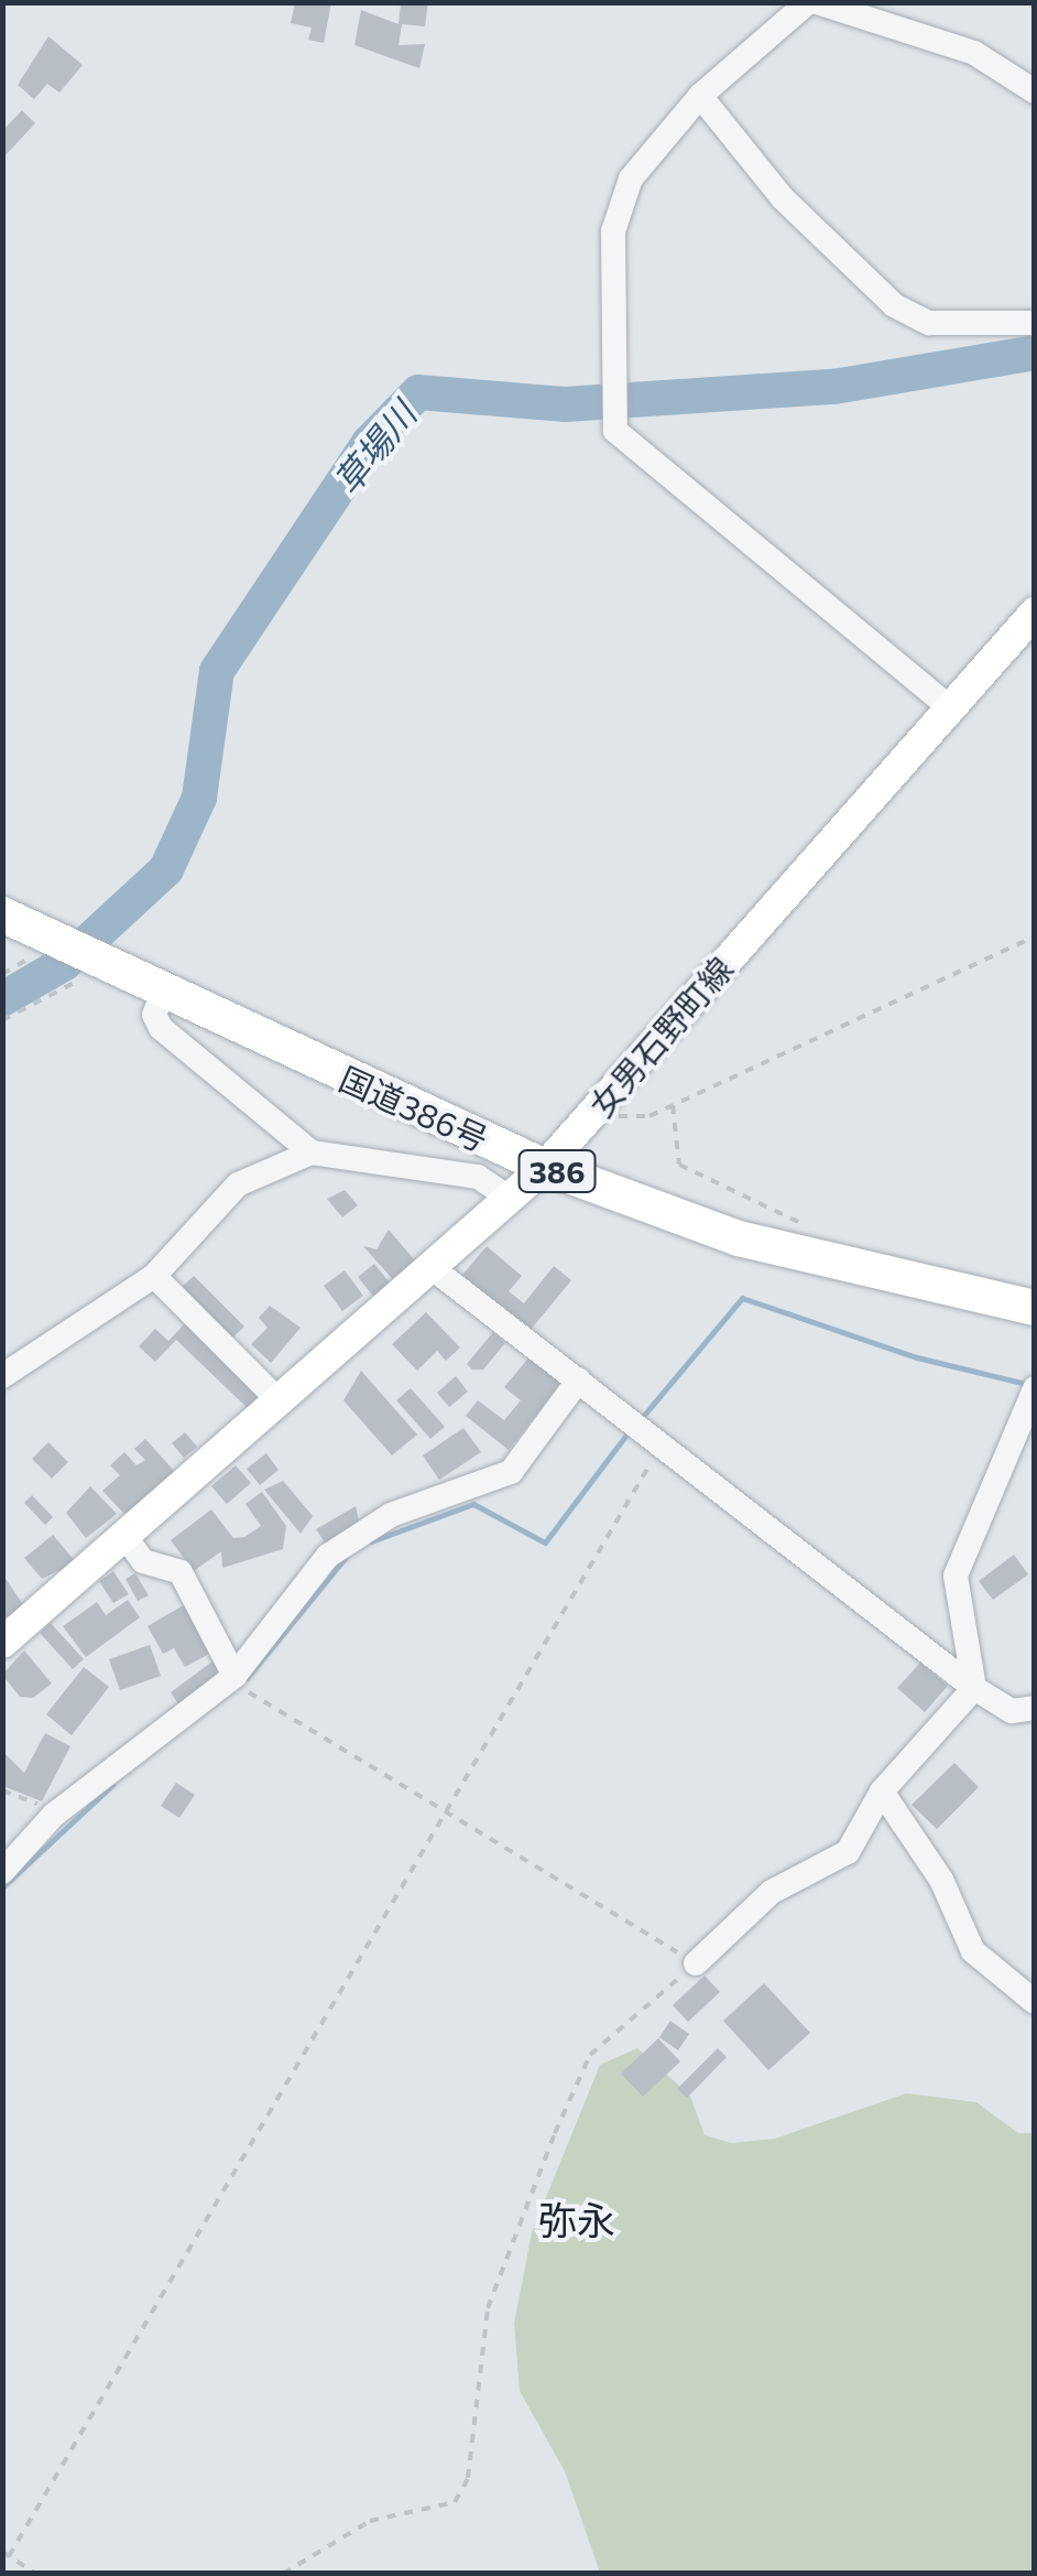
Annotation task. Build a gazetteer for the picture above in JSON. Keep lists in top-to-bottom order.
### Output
{
  "streets": {
    "highway": ["国道386号", "386"],
    "main road": ["女男石野町線"]
  },
  "crossings": [
    ["女男石野町線", "国道386号"]
  ],
  "districts": ["弥永"],
  "water": ["草場川"]
}
